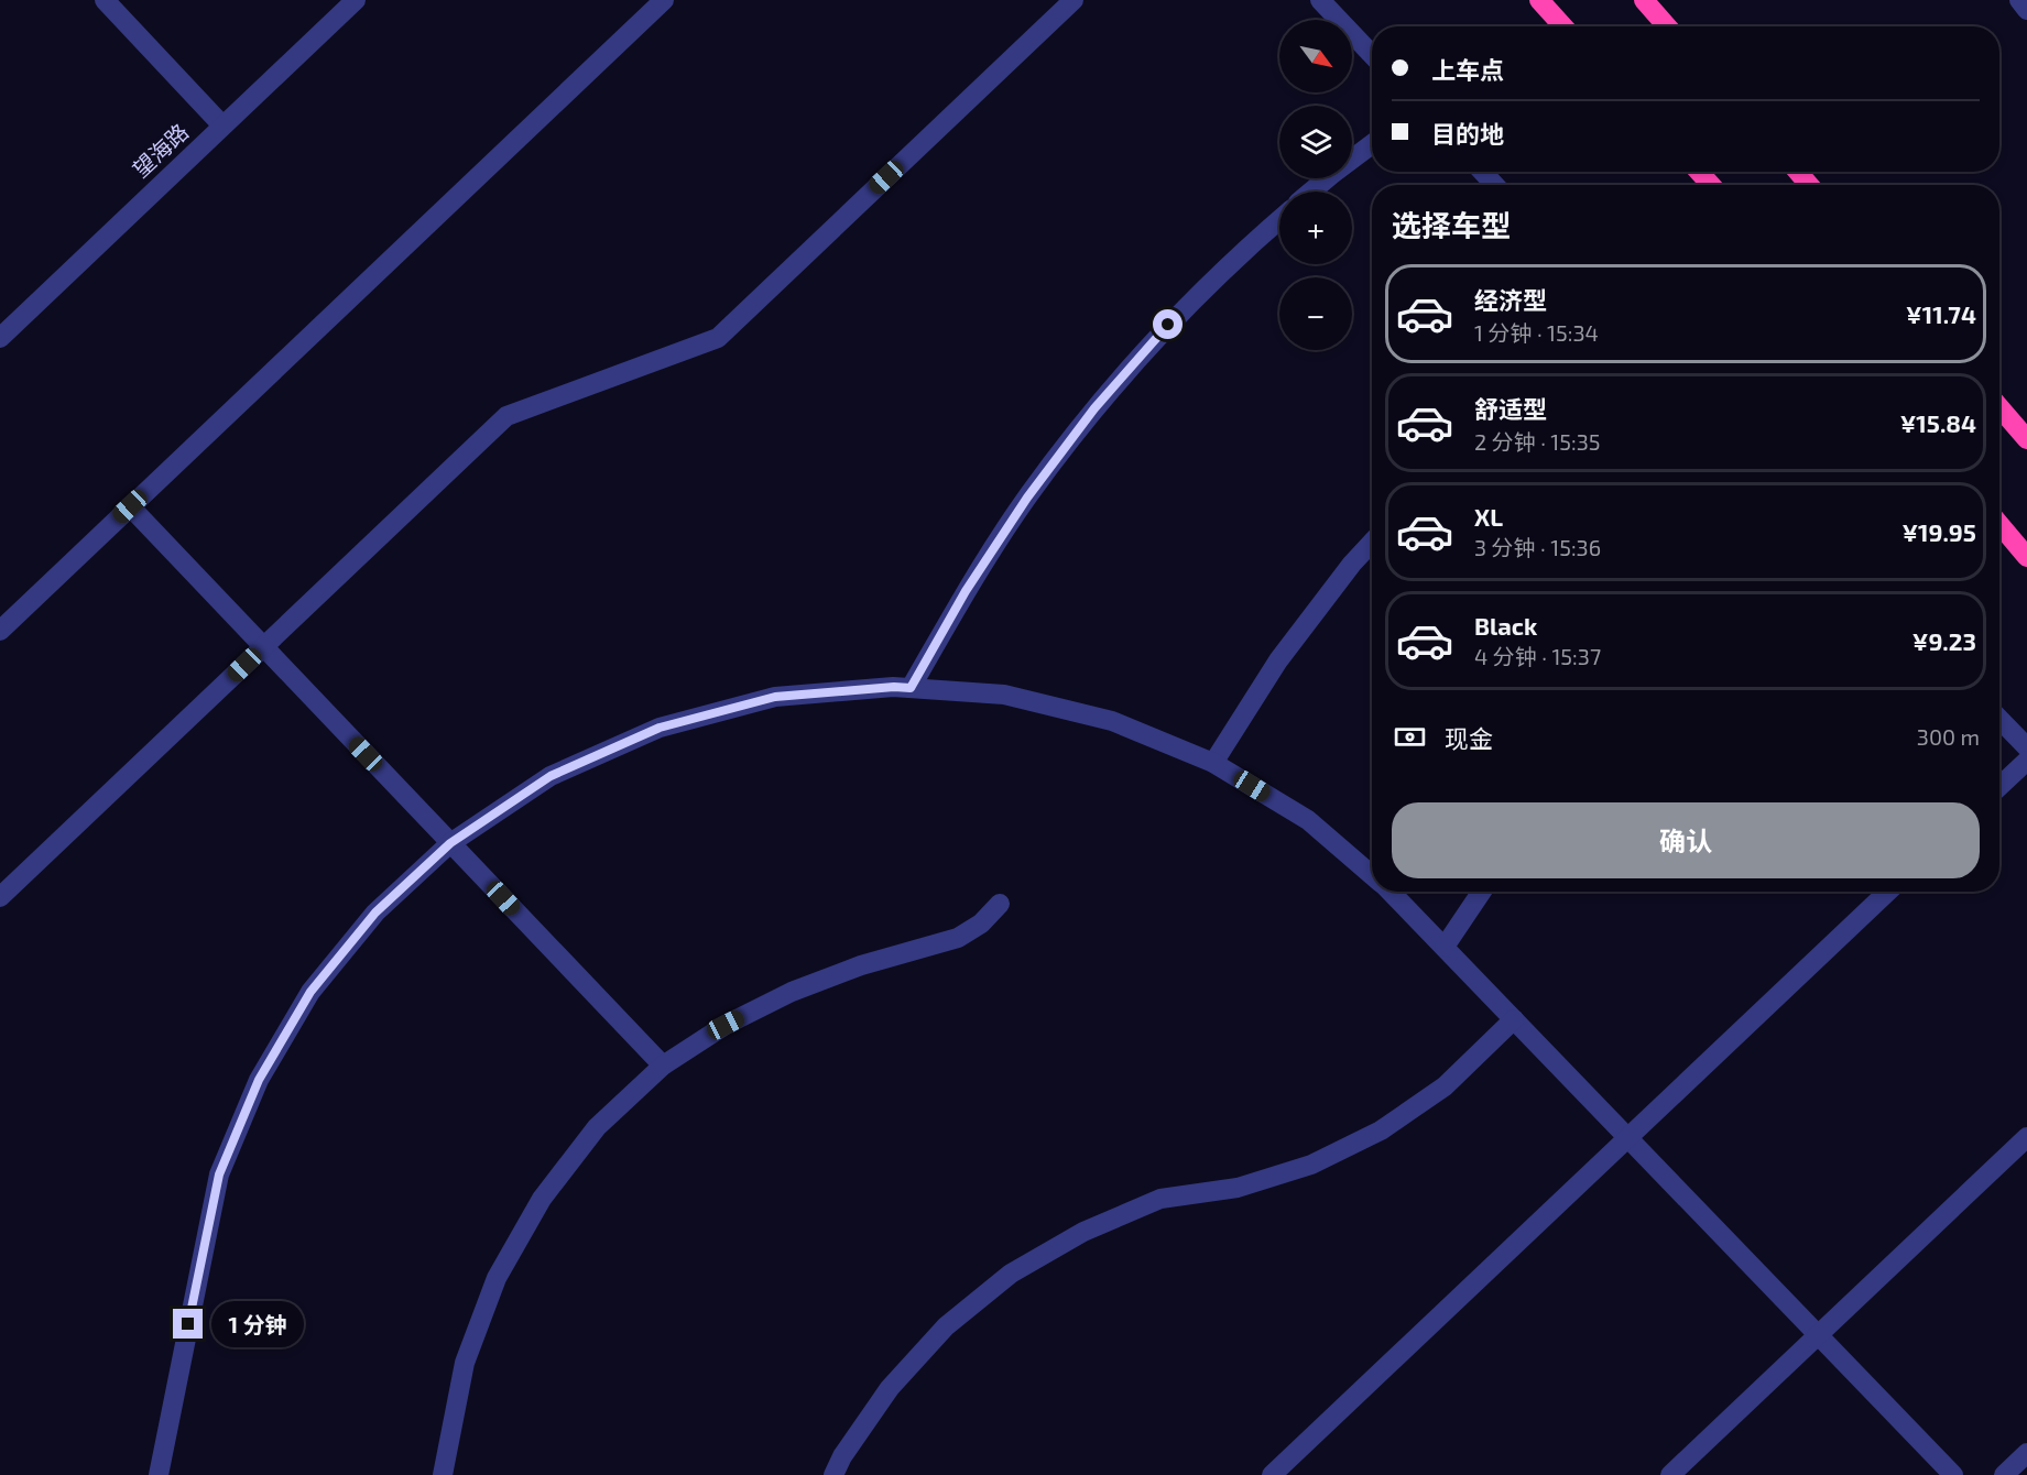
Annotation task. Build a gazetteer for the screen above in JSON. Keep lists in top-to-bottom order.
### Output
{
  "streets": {
    "street": ["望海路"]
  },
  "north": "bottom right",
  "page": {
    "map_buttons": ["+", "−"],
    "banner": ["上车点", "目的地"],
    "heading": "选择车型",
    "list": [
      {
        "name": "经济型",
        "note": "1 分钟 · 15:34",
        "value": "¥11.74"
      },
      {
        "name": "舒适型",
        "note": "2 分钟 · 15:35",
        "value": "¥15.84"
      },
      {
        "name": "XL",
        "note": "3 分钟 · 15:36",
        "value": "¥19.95"
      },
      {
        "name": "Black",
        "note": "4 分钟 · 15:37",
        "value": "¥9.23"
      }
    ],
    "pay": ["现金", "300 m"],
    "buttons": "确认",
    "bubble": "1 分钟"
  }
}
